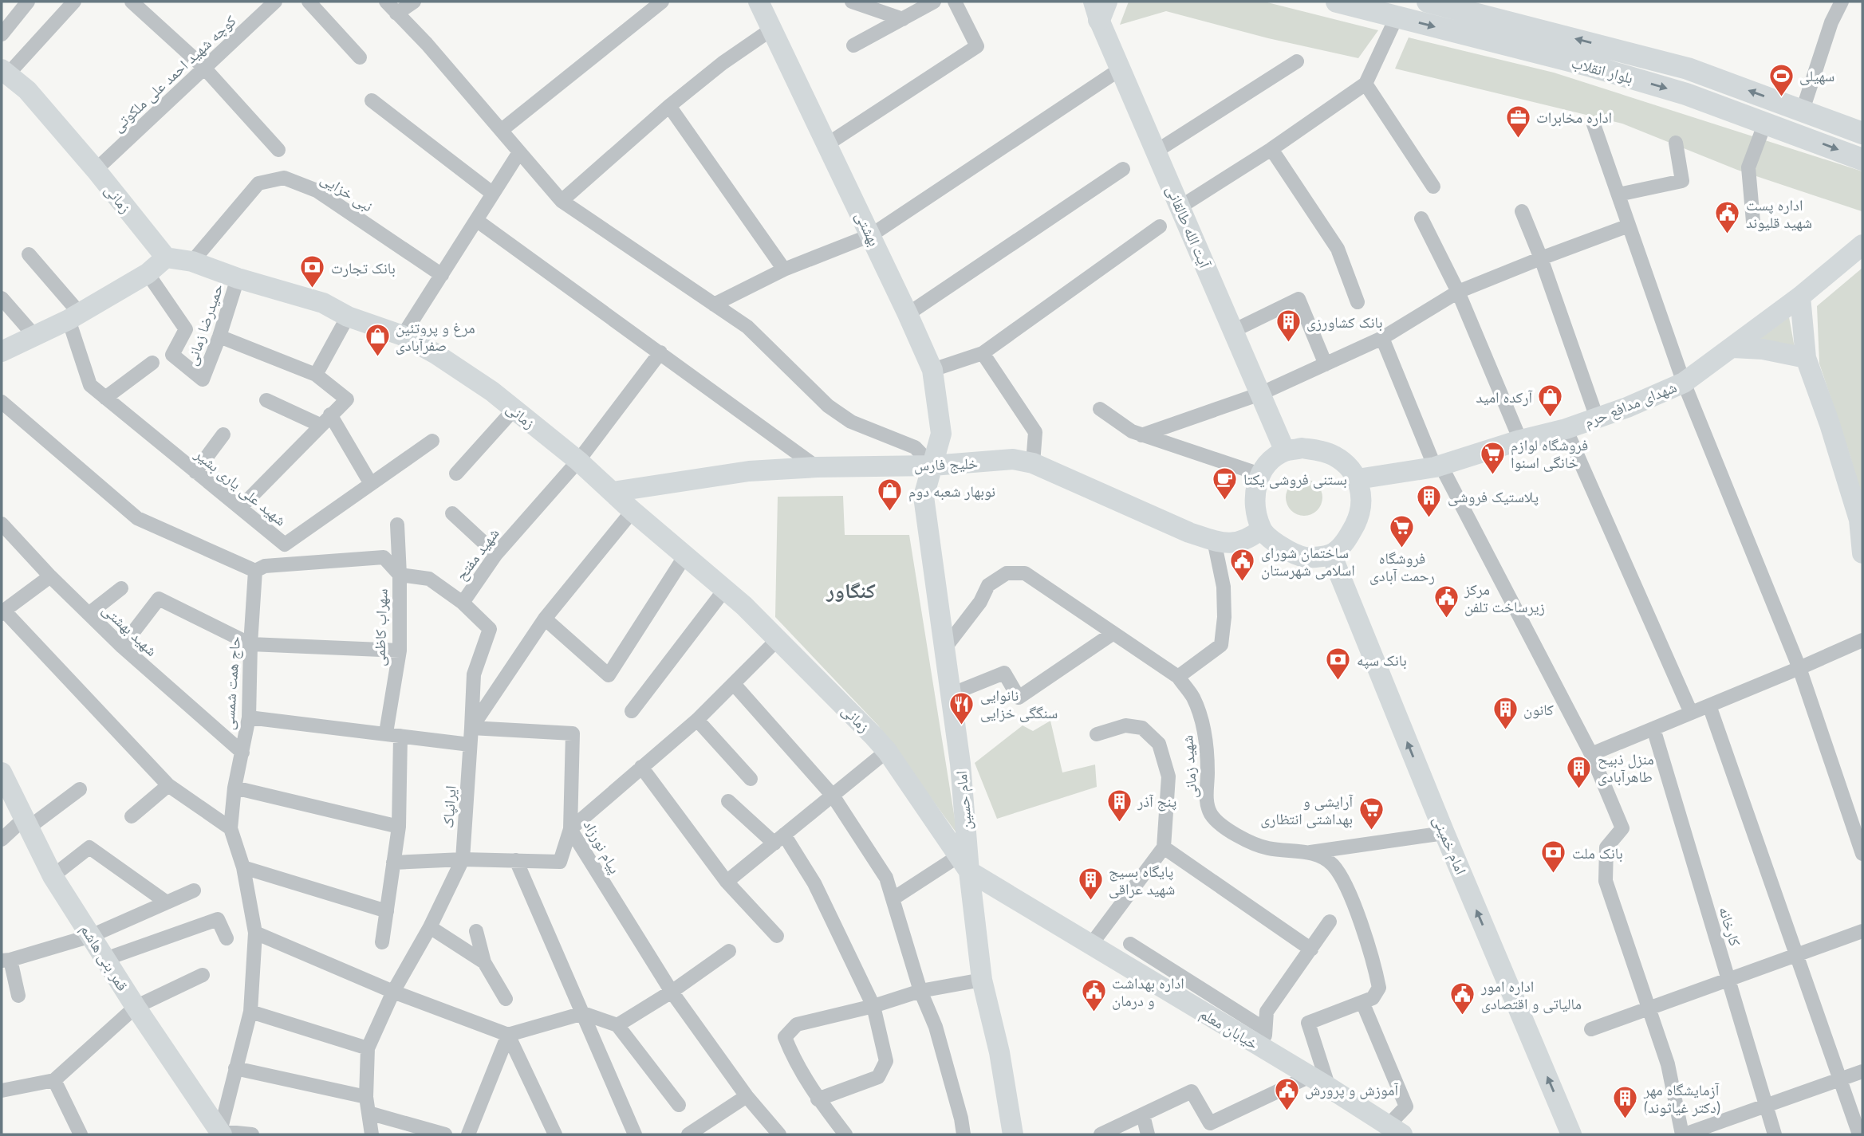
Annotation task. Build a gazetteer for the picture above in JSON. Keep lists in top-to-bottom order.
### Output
{
  "streets": {
    "main road": ["بلوار انقلاب"],
    "street": [
      "کوچه شهید احمد علی ملکوتی",
      "نبی خزایی",
      "زمانی",
      "آیت الله طالقانی",
      "بهشتی",
      "حمیدرضا زمانی",
      "شهدای مدافع حرم",
      "خلیج فارس",
      "شهید علی یاری بشیر",
      "شهید مفتح",
      "سهراب کاظمی",
      "شهید بهشتی",
      "حاج همت شمسی",
      "شهید زمانی",
      "امام حسین",
      "ایرانپاک",
      "امام خمینی",
      "پیام نورزاد",
      "کارخانه",
      "قمر بنی هاشم",
      "خیابان معلم"
    ]
  },
  "crossings": [
    ["کوچه شهید احمد علی ملکوتی", "زمانی"],
    ["نبی خزایی", "زمانی"],
    ["زمانی", "حمیدرضا زمانی"],
    ["زمانی", "خلیج فارس"],
    ["زمانی", "شهید مفتح"],
    ["زمانی", "امام حسین"],
    ["زمانی", "ایرانپاک"],
    ["زمانی", "خیابان معلم"],
    ["آیت الله طالقانی", "شهدای مدافع حرم"],
    ["آیت الله طالقانی", "خلیج فارس"],
    ["آیت الله طالقانی", "امام خمینی"],
    ["بهشتی", "خلیج فارس"],
    ["بهشتی", "امام حسین"],
    ["شهدای مدافع حرم", "خلیج فارس"],
    ["شهدای مدافع حرم", "امام خمینی"],
    ["خلیج فارس", "امام حسین"],
    ["خلیج فارس", "امام خمینی"],
    ["شهید مفتح", "سهراب کاظمی"],
    ["سهراب کاظمی", "حاج همت شمسی"],
    ["شهید بهشتی", "حاج همت شمسی"],
    ["حاج همت شمسی", "قمر بنی هاشم"],
    ["شهید زمانی", "امام حسین"],
    ["شهید زمانی", "خیابان معلم"],
    ["امام حسین", "خیابان معلم"],
    ["ایرانپاک", "پیام نورزاد"]
  ],
  "districts": ["کنگاور"],
  "places": {
    "sports": ["سهیلی"],
    "office": ["اداره مخابرات"],
    "public building": [
      "اداره پست شهید قلیوند",
      "ساختمان شورای اسلامی شهرستان",
      "مرکز زیرساخت تلفن",
      "اداره بهداشت و درمان",
      "اداره امور مالیاتی و اقتصادی",
      "آموزش و پرورش"
    ],
    "bank": ["بانک تجارت", "بانک سپه", "بانک ملت"],
    "building": [
      "بانک کشاورزی",
      "پلاستیک فروشی",
      "کانون",
      "منزل ذبیح طاهرآبادی",
      "پنج آذر",
      "پایگاه بسیج شهید عراقی",
      "آزمایشگاه مهر (دکتر غیاثوند)"
    ],
    "shop": ["مرغ و پروتئین صفرآبادی", "آرکده امید", "نوبهار شعبه دوم"],
    "supermarket": ["فروشگاه لوازم خانگی اسنوا", "فروشگاه رحمت آبادی", "آرایشی و بهداشتی انتظاری"],
    "cafe": ["بستنی فروشی یکتا"],
    "restaurant": ["نانوایی سنگگی خزایی"]
  }
}
